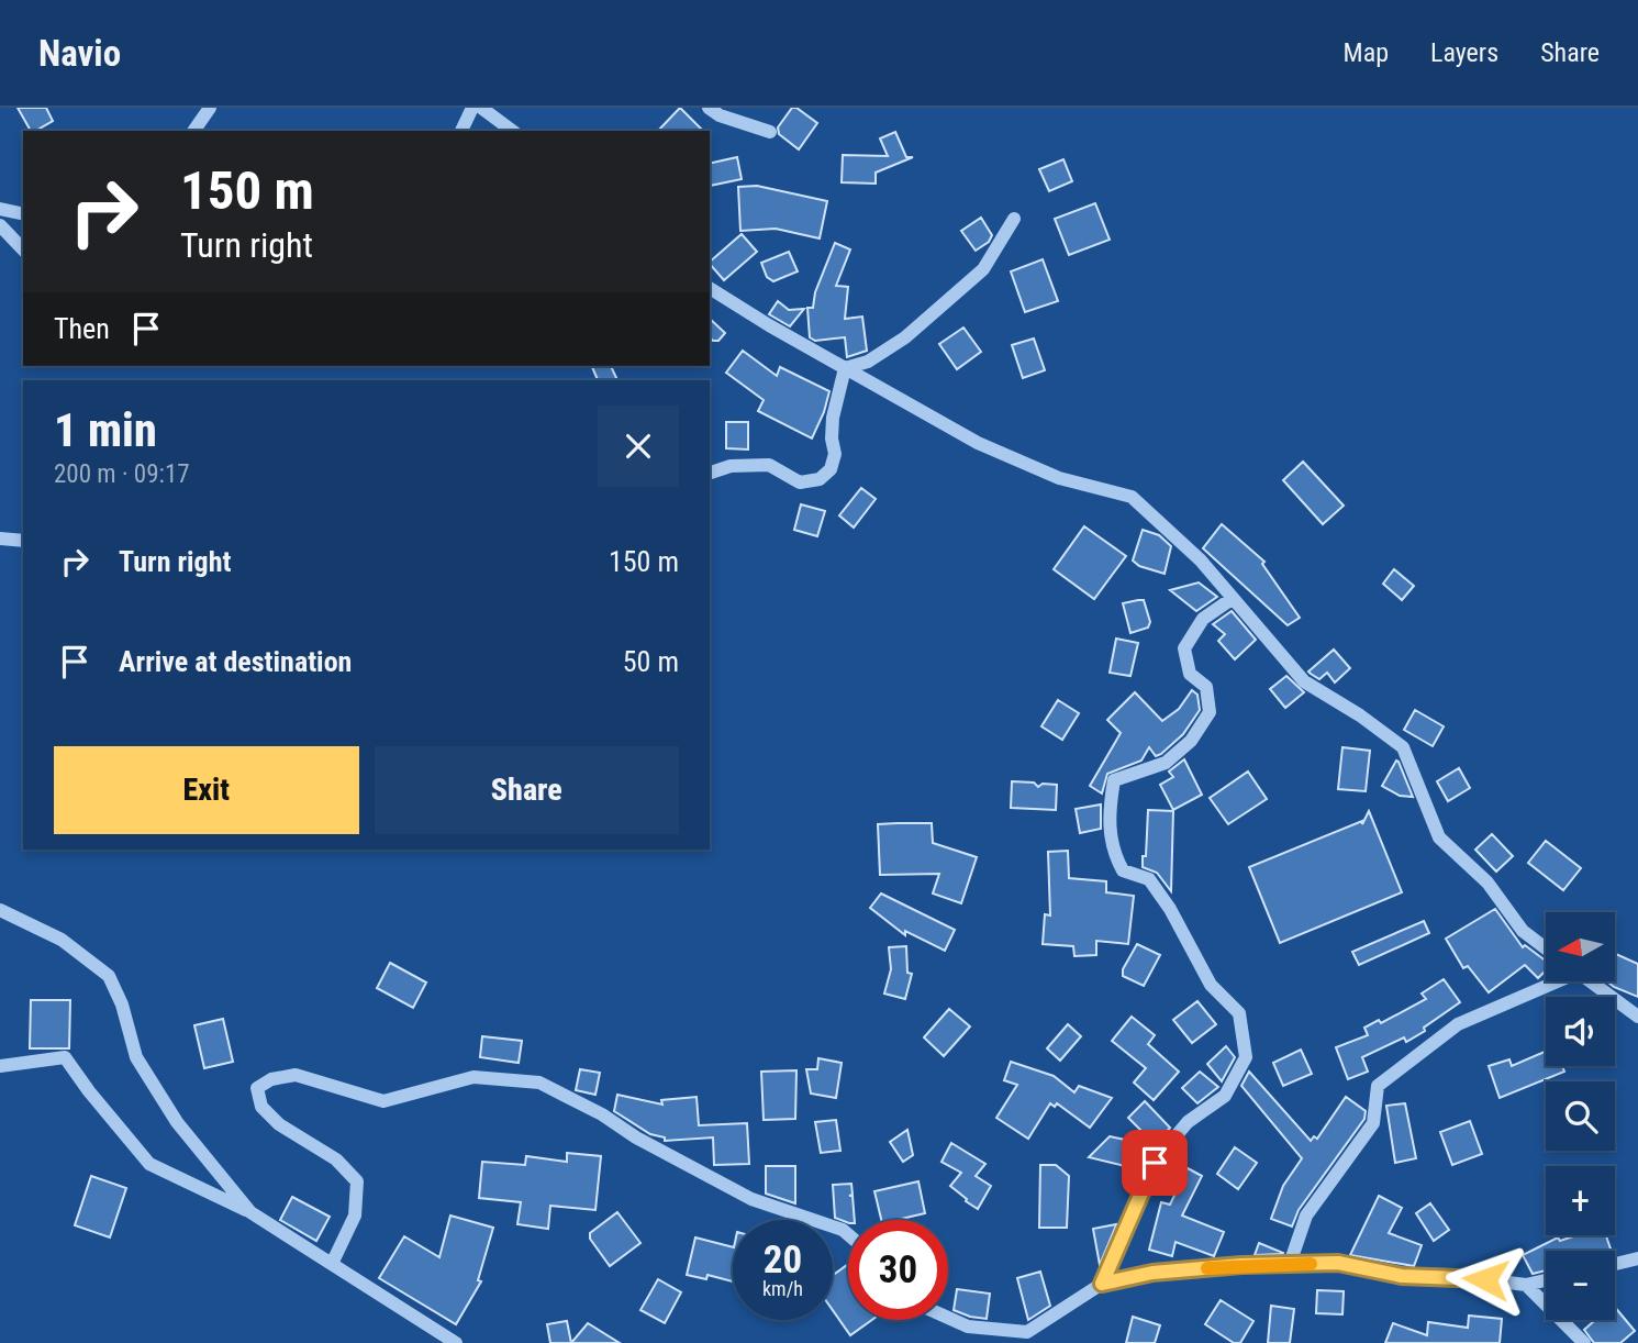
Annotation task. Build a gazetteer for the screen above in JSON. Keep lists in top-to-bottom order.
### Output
{
  "north": "left",
  "page": {
    "header": "Navio",
    "nav": ["Map", "Layers", "Share"],
    "turn": ["150 m", "Turn right"],
    "then": "Then",
    "heading": ["1 min", "200 m · 09:17"],
    "list": [
      {
        "name": "Turn right",
        "value": "150 m"
      },
      {
        "name": "Arrive at destination",
        "value": "50 m"
      }
    ],
    "buttons": ["Exit", "Share"],
    "map_buttons": ["+", "−"],
    "speed": "20 km/h",
    "limit": "30"
  }
}
